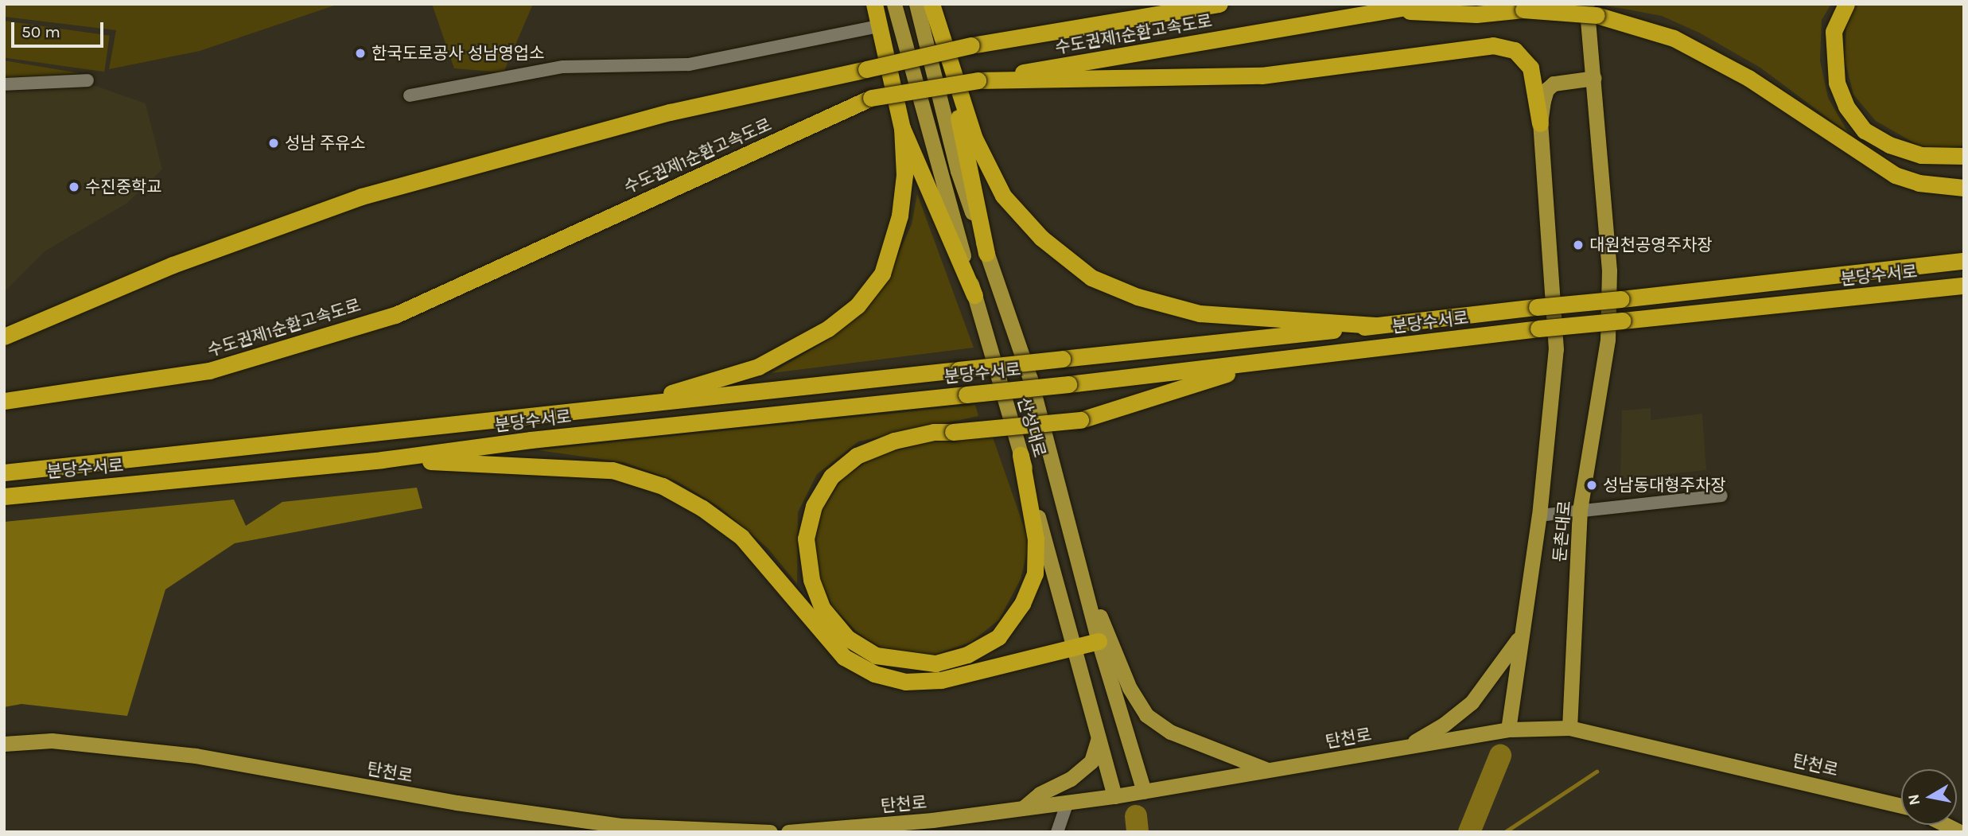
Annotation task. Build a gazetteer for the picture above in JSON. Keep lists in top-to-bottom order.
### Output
{
  "streets": {
    "highway": ["수도권제1순환고속도로", "분당수서로"],
    "main road": ["산성대로", "둔촌대로", "탄천로"]
  },
  "crossings": [
    ["산성대로", "탄천로"],
    ["둔촌대로", "탄천로"]
  ],
  "places": [
    "한국도로공사 성남영업소",
    "성남 주유소",
    "수진중학교",
    "대원천공영주차장",
    "성남동대형주차장"
  ],
  "scale_bar": "50 m",
  "north": "left"
}
